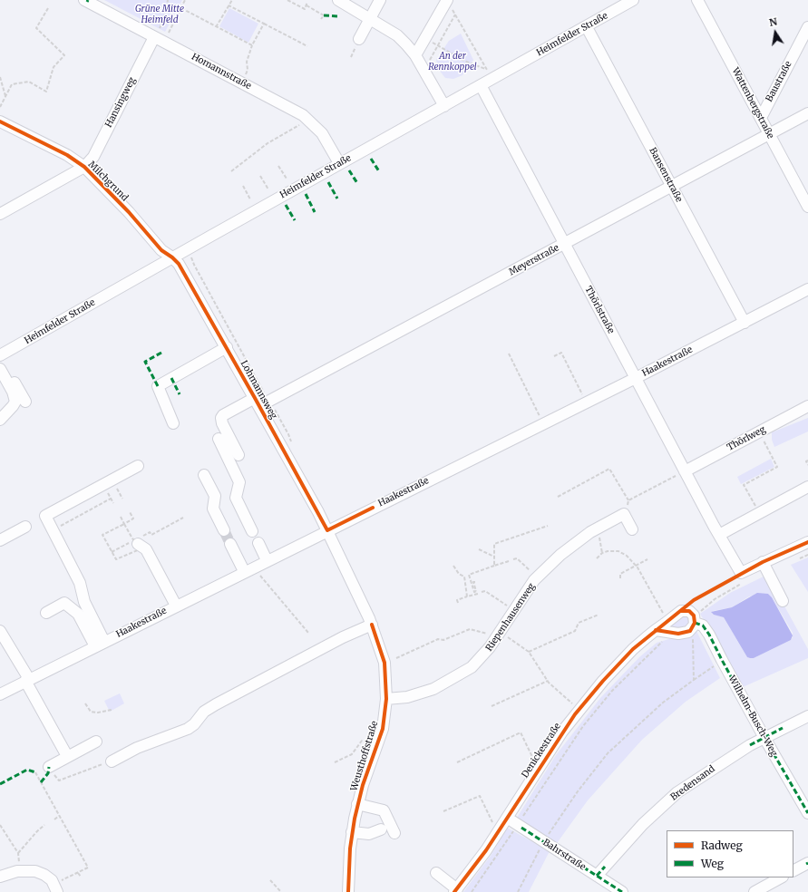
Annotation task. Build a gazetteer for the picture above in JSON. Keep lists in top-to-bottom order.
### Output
{
  "streets": {
    "street": [
      "Heimfelder Straße",
      "Homannstraße",
      "Baustraße",
      "Hansingweg",
      "Wattenbergstraße",
      "Bansenstraße",
      "Milchgrund",
      "Meyerstraße",
      "Thörlstraße",
      "Haakestraße",
      "Lohmannsweg",
      "Thörlweg",
      "Riepenhausenweg",
      "Wilhelm-Busch-Weg",
      "Denickestraße",
      "Weusthoffstraße",
      "Bredensand",
      "Bahrstraße"
    ]
  },
  "crossings": [
    ["Heimfelder Straße", "Homannstraße"],
    ["Heimfelder Straße", "Bansenstraße"],
    ["Heimfelder Straße", "Milchgrund"],
    ["Heimfelder Straße", "Thörlstraße"],
    ["Heimfelder Straße", "Lohmannsweg"],
    ["Homannstraße", "Hansingweg"],
    ["Baustraße", "Wattenbergstraße"],
    ["Hansingweg", "Milchgrund"],
    ["Wattenbergstraße", "Meyerstraße"],
    ["Bansenstraße", "Meyerstraße"],
    ["Bansenstraße", "Haakestraße"],
    ["Milchgrund", "Lohmannsweg"],
    ["Meyerstraße", "Thörlstraße"],
    ["Meyerstraße", "Lohmannsweg"],
    ["Thörlstraße", "Haakestraße"],
    ["Thörlstraße", "Thörlweg"],
    ["Haakestraße", "Lohmannsweg"],
    ["Haakestraße", "Weusthoffstraße"],
    ["Lohmannsweg", "Weusthoffstraße"],
    ["Riepenhausenweg", "Weusthoffstraße"],
    ["Wilhelm-Busch-Weg", "Denickestraße"],
    ["Wilhelm-Busch-Weg", "Bredensand"],
    ["Denickestraße", "Bahrstraße"],
    ["Bredensand", "Bahrstraße"]
  ],
  "parks": ["Grüne Mitte Heimfeld", "An der Rennkoppel"],
  "legend": ["Radweg", "Weg"],
  "north": "top"
}
